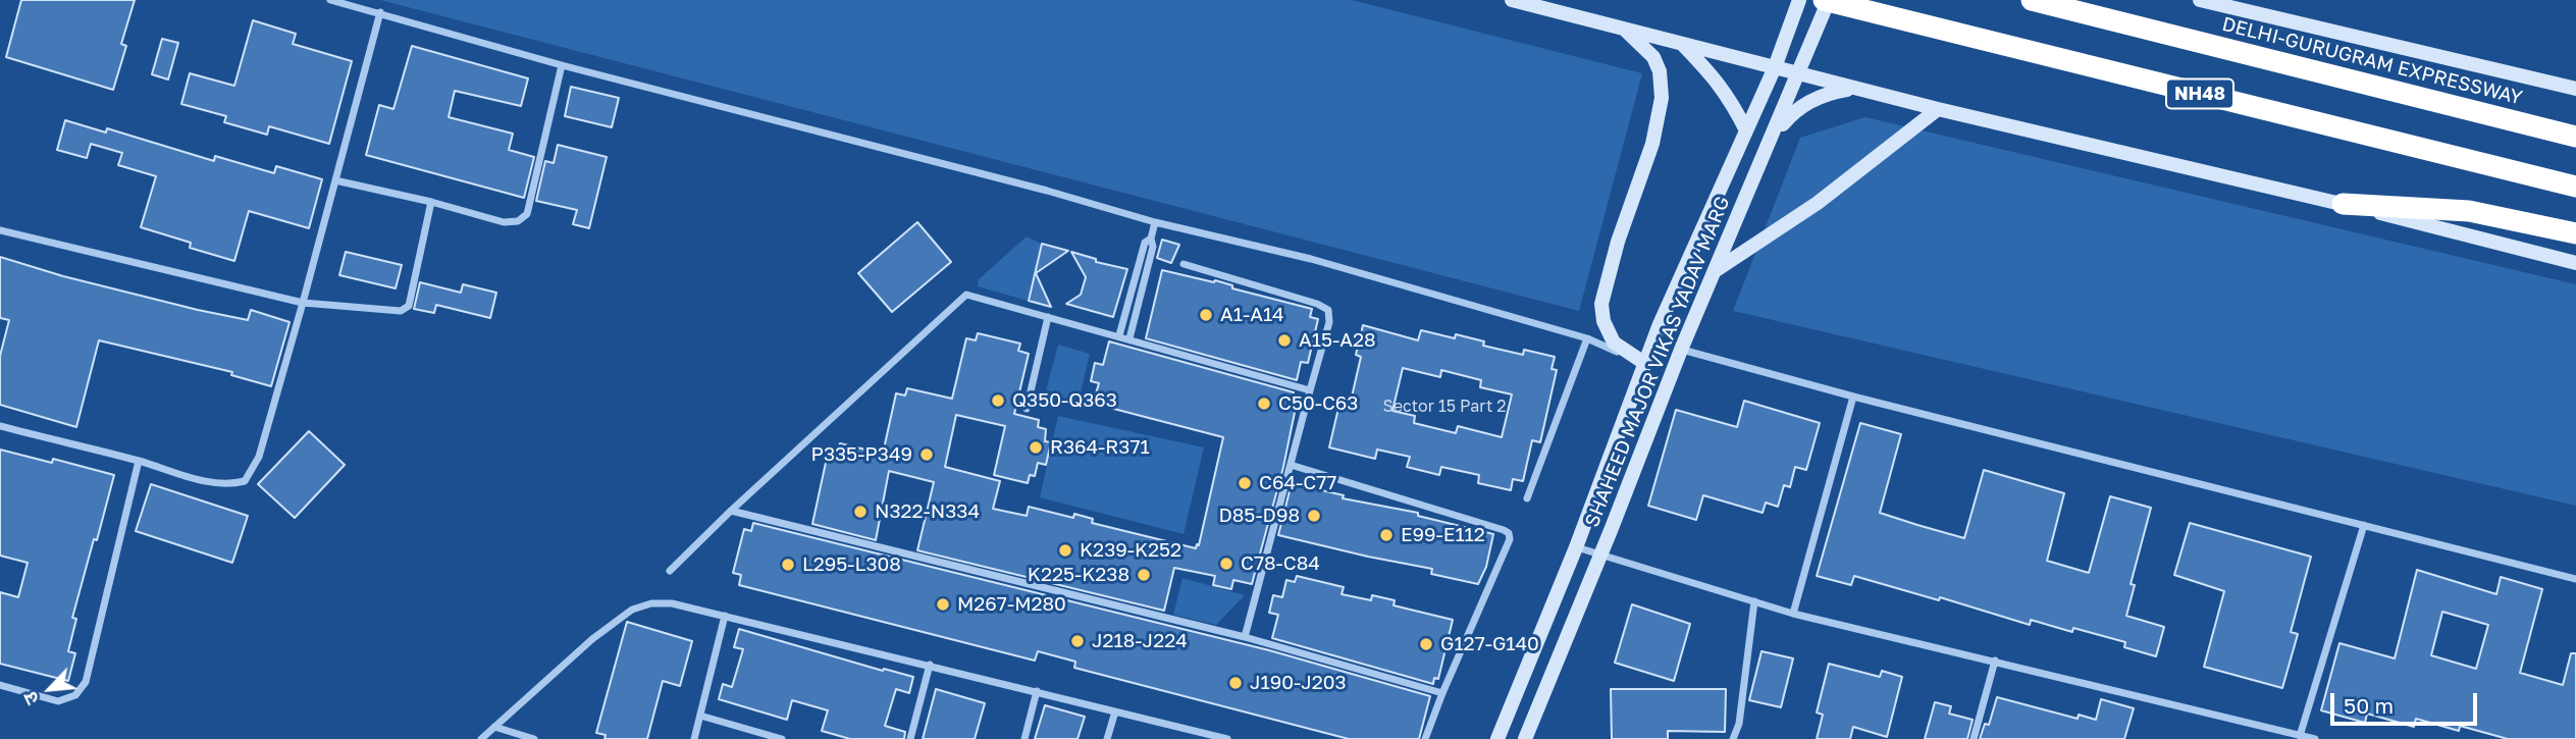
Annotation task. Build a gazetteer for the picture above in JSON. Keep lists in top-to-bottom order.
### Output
{
  "streets": {
    "highway": ["DELHI-GURUGRAM EXPRESSWAY", "NH48"],
    "main road": ["SHAHEED MAJOR VIKAS YADAV MARG"]
  },
  "places": [
    "A1-A14",
    "A15-A28",
    "Q350-Q363",
    "C50-C63",
    "R364-R371",
    "P335-P349",
    "C64-C77",
    "N322-N334",
    "D85-D98",
    "E99-E112",
    "K239-K252",
    "C78-C84",
    "L295-L308",
    "K225-K238",
    "M267-M280",
    "J218-J224",
    "G127-G140",
    "J190-J203"
  ],
  "house_numbers": ["Sector 15 Part 2"],
  "scale_bar": "50 m",
  "north": "bottom left"
}
